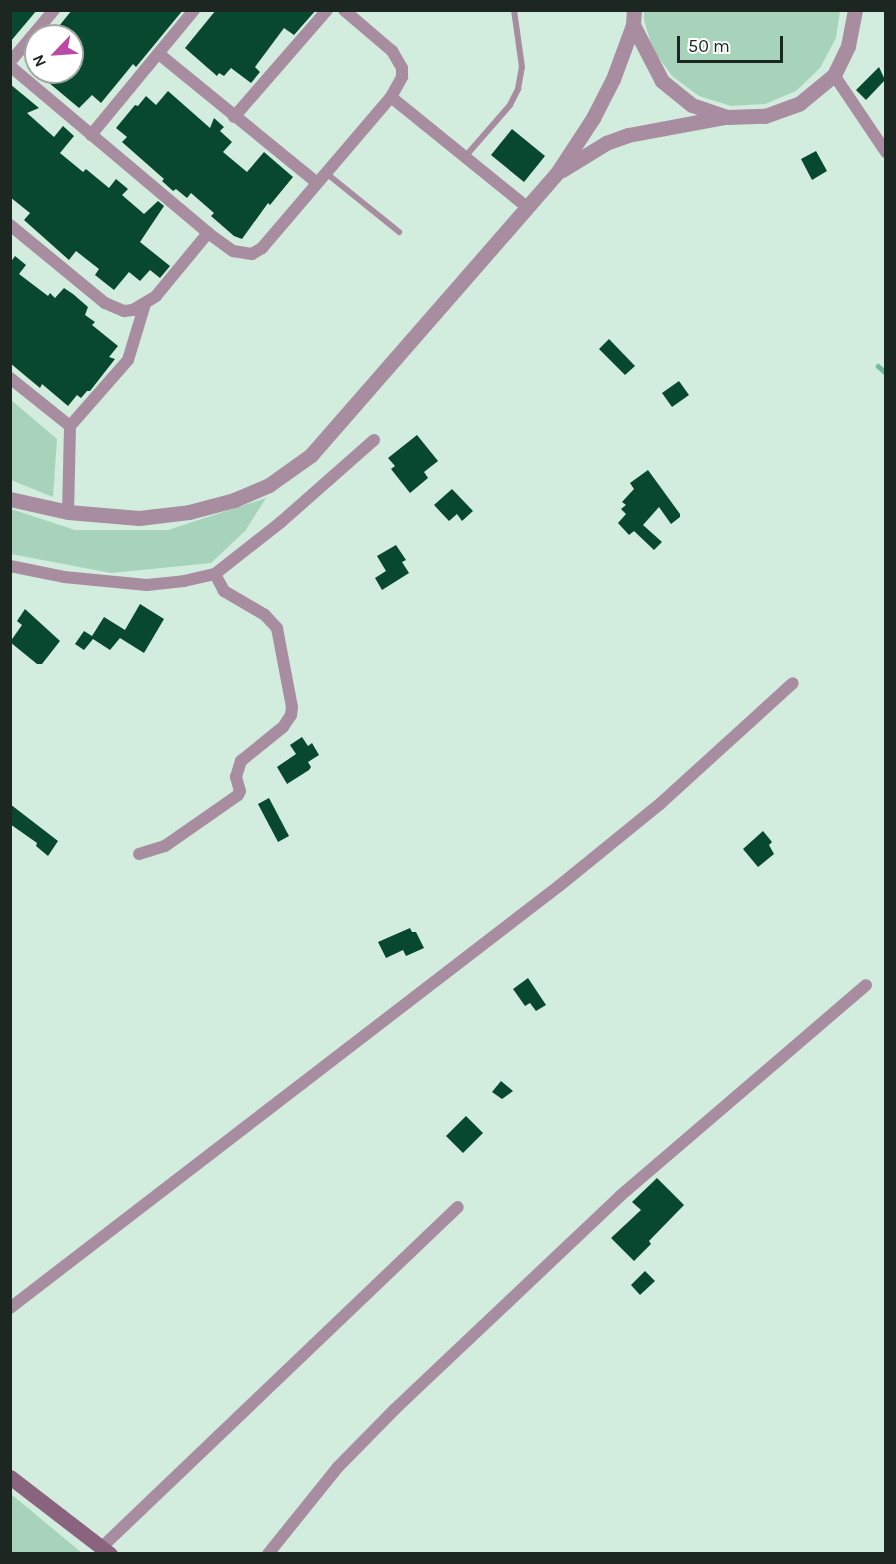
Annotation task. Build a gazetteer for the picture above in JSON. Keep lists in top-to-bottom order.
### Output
{
  "scale_bar": "50 m",
  "north": "bottom left"
}
